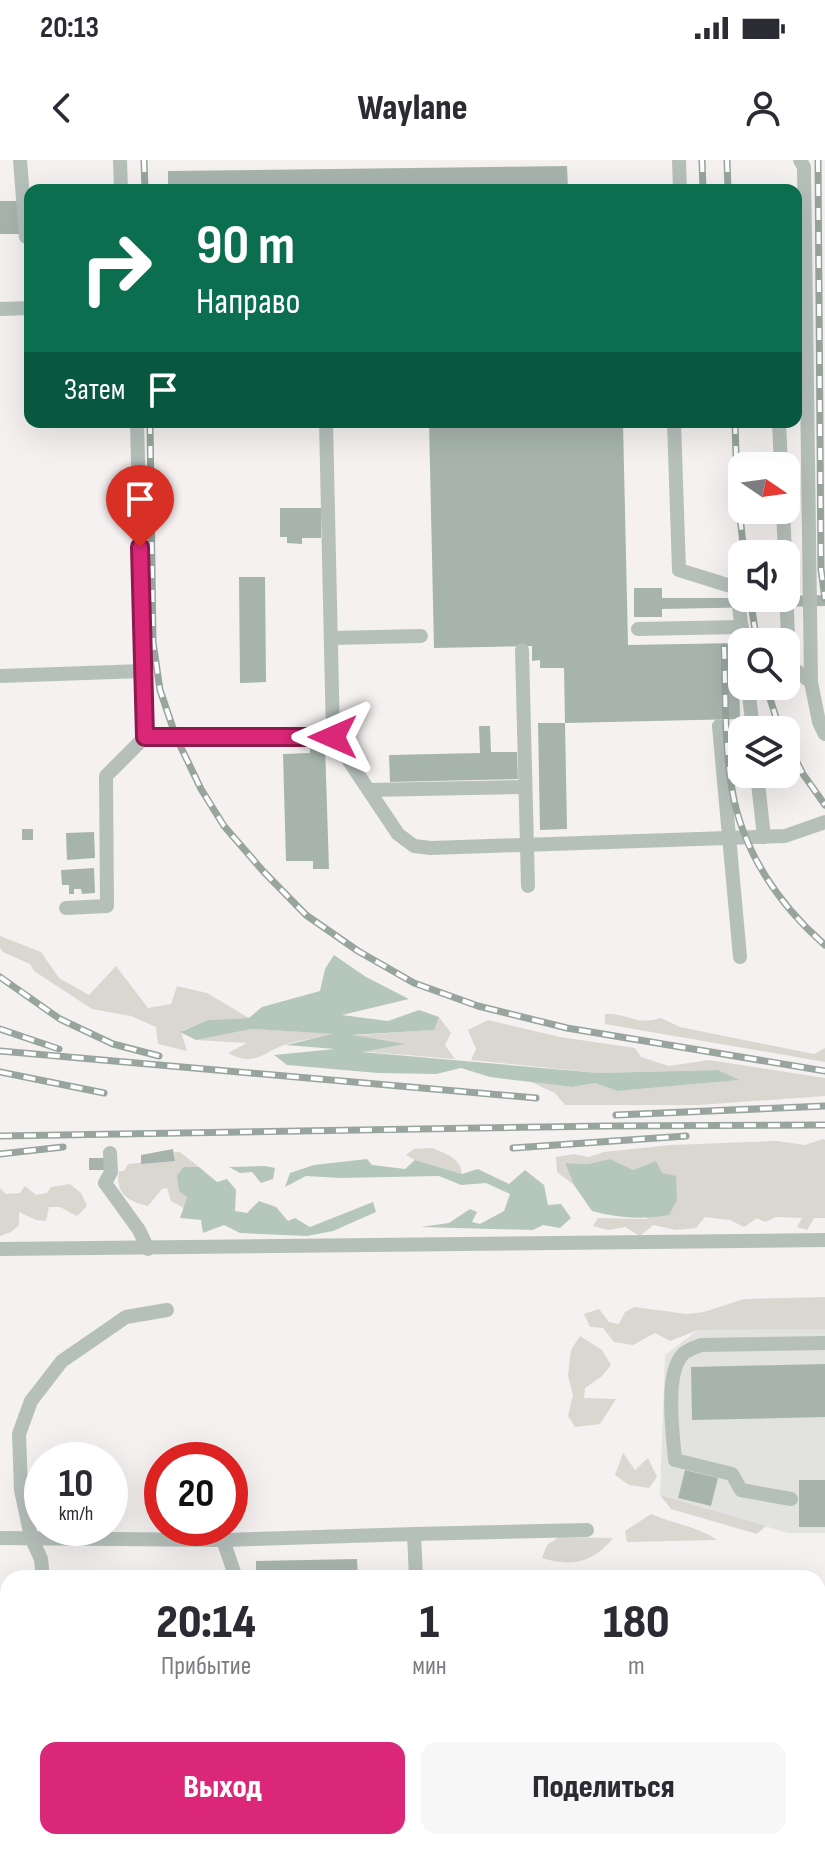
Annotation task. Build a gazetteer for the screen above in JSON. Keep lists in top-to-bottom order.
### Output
{
  "north": "right",
  "page": {
    "status": "20:13",
    "header": "Waylane",
    "turn": ["90 m", "Направо"],
    "then": "Затем",
    "speed": "10 km/h",
    "limit": "20",
    "eta": [
      "20:14",
      "Прибытие",
      "1",
      "мин",
      "180",
      "m"
    ],
    "buttons": ["Выход", "Поделиться"]
  }
}
